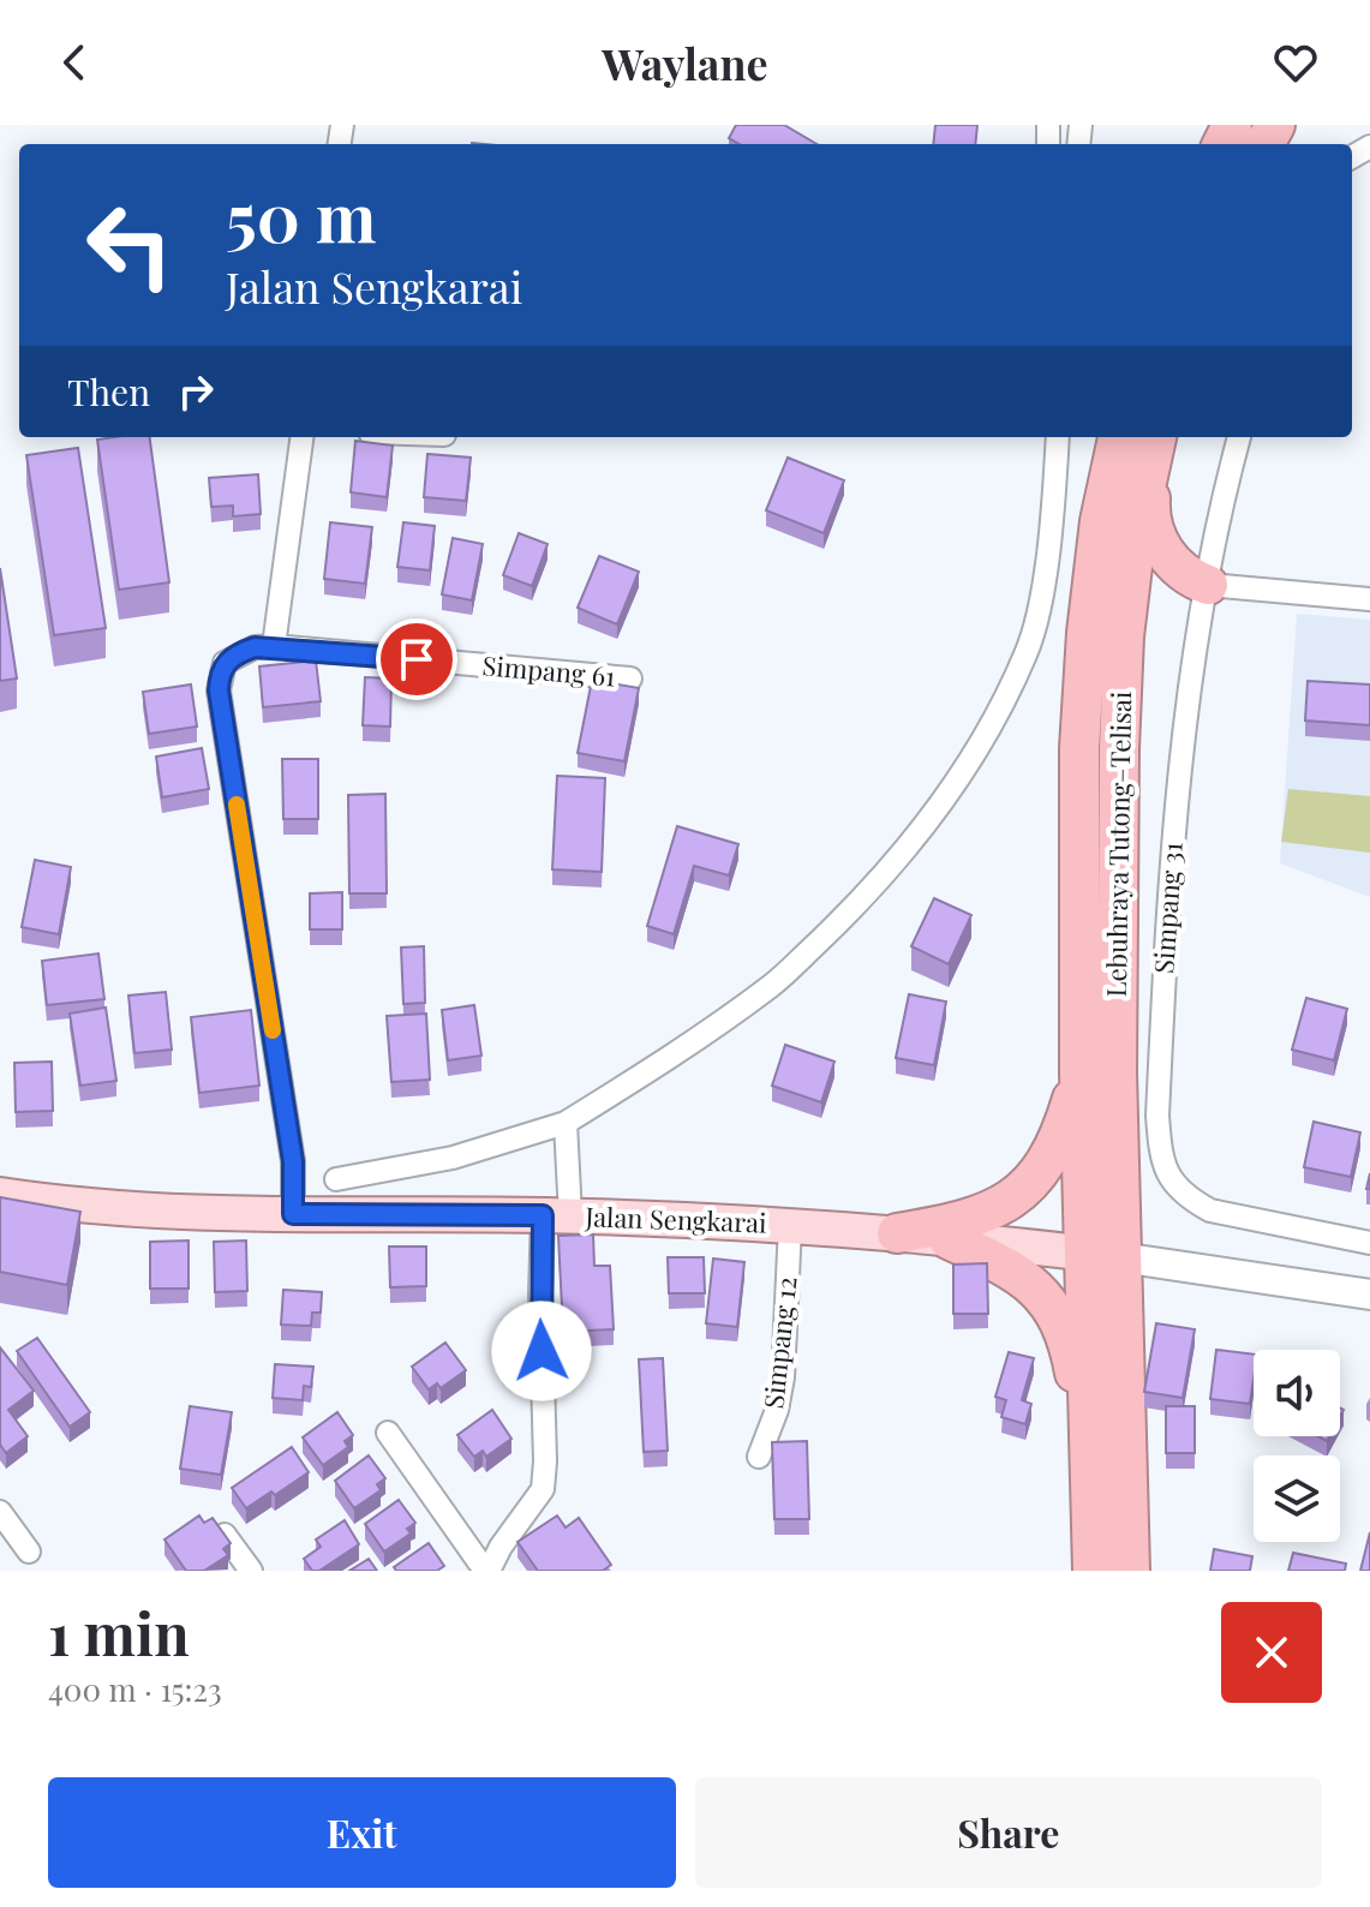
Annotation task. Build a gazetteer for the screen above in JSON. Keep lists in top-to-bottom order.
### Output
{
  "streets": {
    "highway": ["Lebuhraya Tutong–Telisai"],
    "main road": ["Jalan Sengkarai"],
    "street": ["Simpang 61", "Simpang 31", "Simpang 12"]
  },
  "crossings": [
    ["Simpang 61", "Jalan Sengkarai"],
    ["Lebuhraya Tutong–Telisai", "Jalan Sengkarai"],
    ["Jalan Sengkarai", "Simpang 12"]
  ],
  "page": {
    "header": "Waylane",
    "turn": ["50 m", "Jalan Sengkarai"],
    "then": "Then",
    "heading": ["1 min", "400 m · 15:23"],
    "buttons": ["Exit", "Share"]
  }
}
